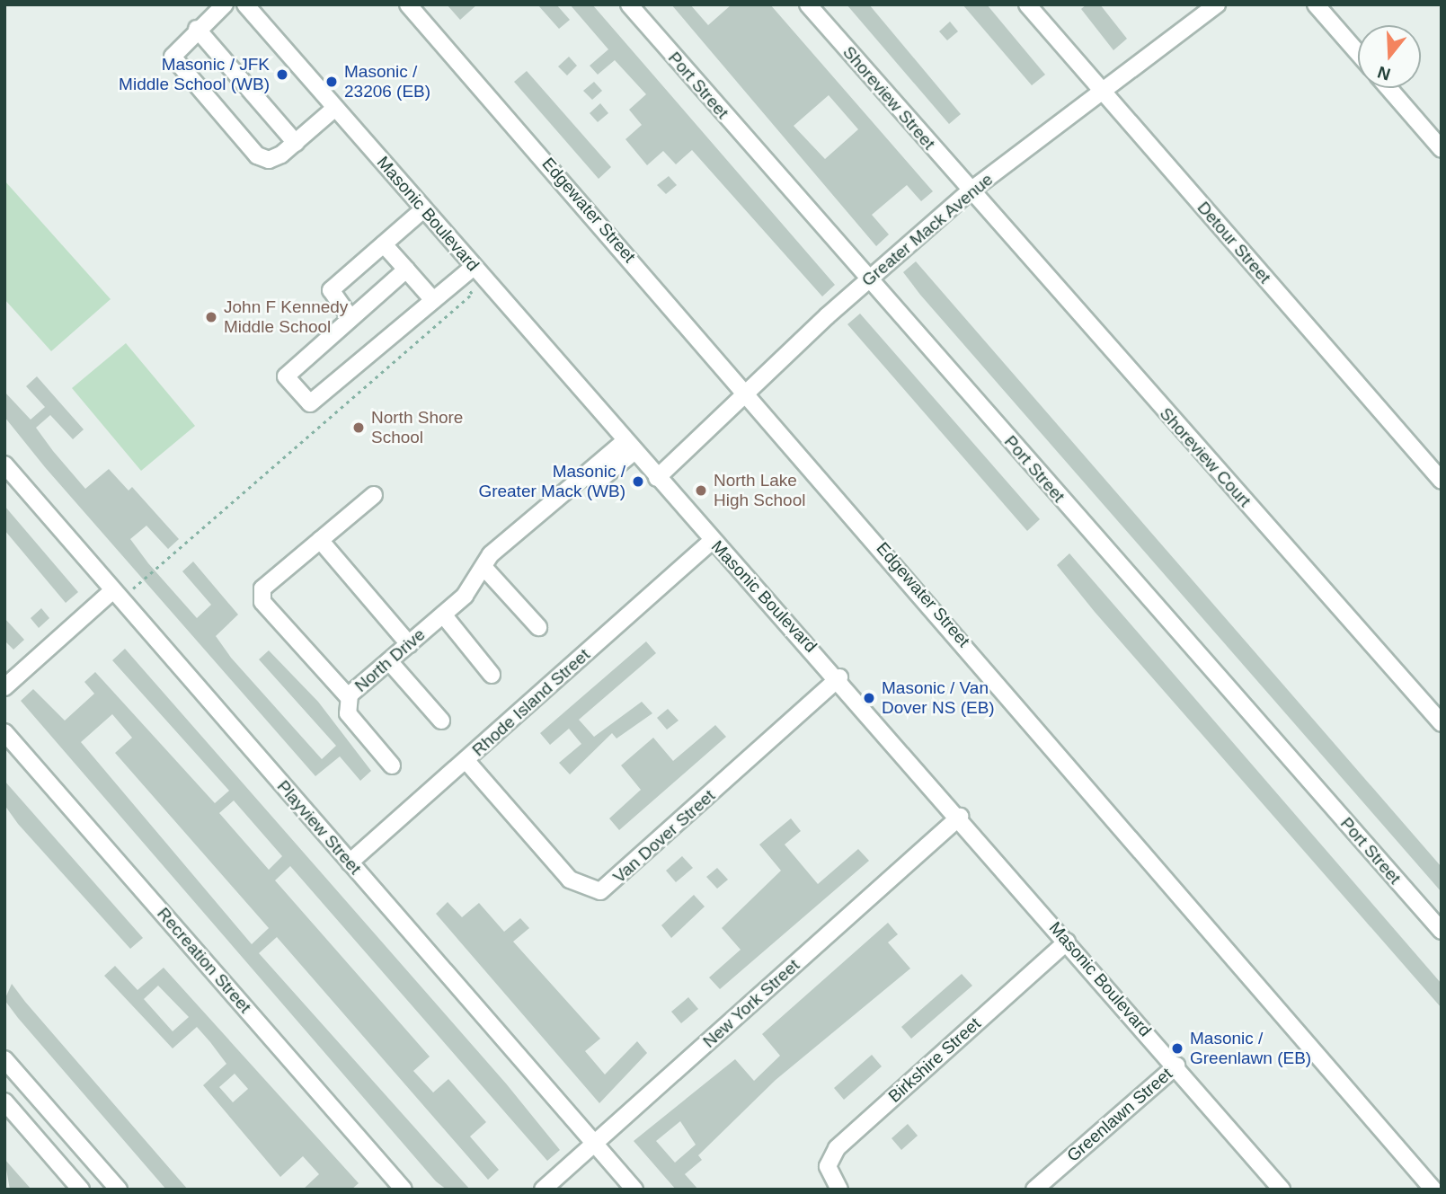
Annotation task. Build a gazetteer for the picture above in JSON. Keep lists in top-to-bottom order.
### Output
{
  "streets": {
    "street": [
      "Port Street",
      "Shoreview Street",
      "Edgewater Street",
      "Masonic Boulevard",
      "Greater Mack Avenue",
      "Detour Street",
      "Shoreview Court",
      "North Drive",
      "Rhode Island Street",
      "Playview Street",
      "Van Dover Street",
      "Recreation Street",
      "New York Street",
      "Birkshire Street",
      "Greenlawn Street"
    ]
  },
  "crossings": [
    ["Port Street", "Greater Mack Avenue"],
    ["Shoreview Street", "Greater Mack Avenue"],
    ["Shoreview Street", "Shoreview Court"],
    ["Edgewater Street", "Greater Mack Avenue"],
    ["Masonic Boulevard", "Greater Mack Avenue"],
    ["Masonic Boulevard", "North Drive"],
    ["Masonic Boulevard", "Rhode Island Street"],
    ["Masonic Boulevard", "Van Dover Street"],
    ["Masonic Boulevard", "New York Street"],
    ["Masonic Boulevard", "Birkshire Street"],
    ["Masonic Boulevard", "Greenlawn Street"],
    ["Greater Mack Avenue", "Detour Street"],
    ["Greater Mack Avenue", "Shoreview Court"],
    ["Rhode Island Street", "Playview Street"],
    ["Rhode Island Street", "Van Dover Street"],
    ["Playview Street", "New York Street"]
  ],
  "places": [
    "Masonic / JFK Middle School (WB)",
    "Masonic / 23206 (EB)",
    "John F Kennedy Middle School",
    "North Shore School",
    "Masonic / Greater Mack (WB)",
    "North Lake High School",
    "Masonic / Van Dover NS (EB)",
    "Masonic / Greenlawn (EB)"
  ],
  "north": "bottom"
}
